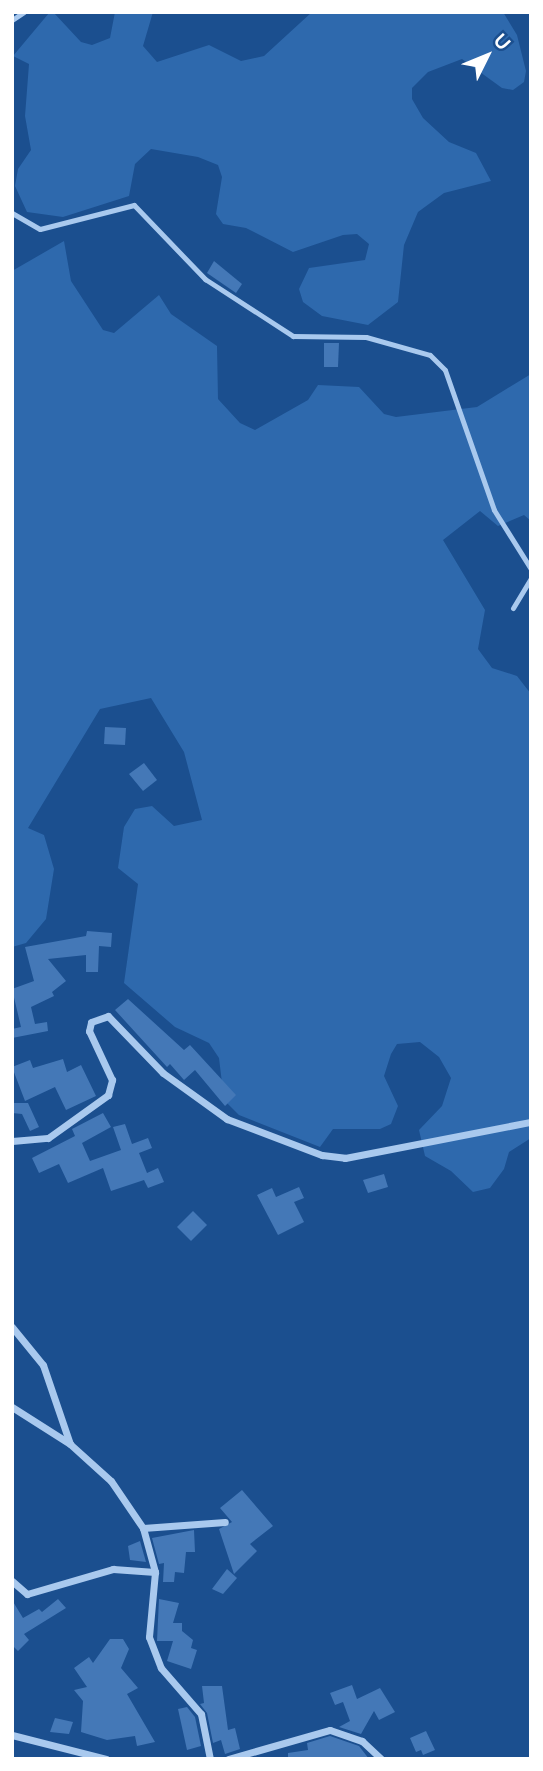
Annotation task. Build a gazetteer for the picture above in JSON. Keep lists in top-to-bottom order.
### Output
{
  "north": "top right"
}
